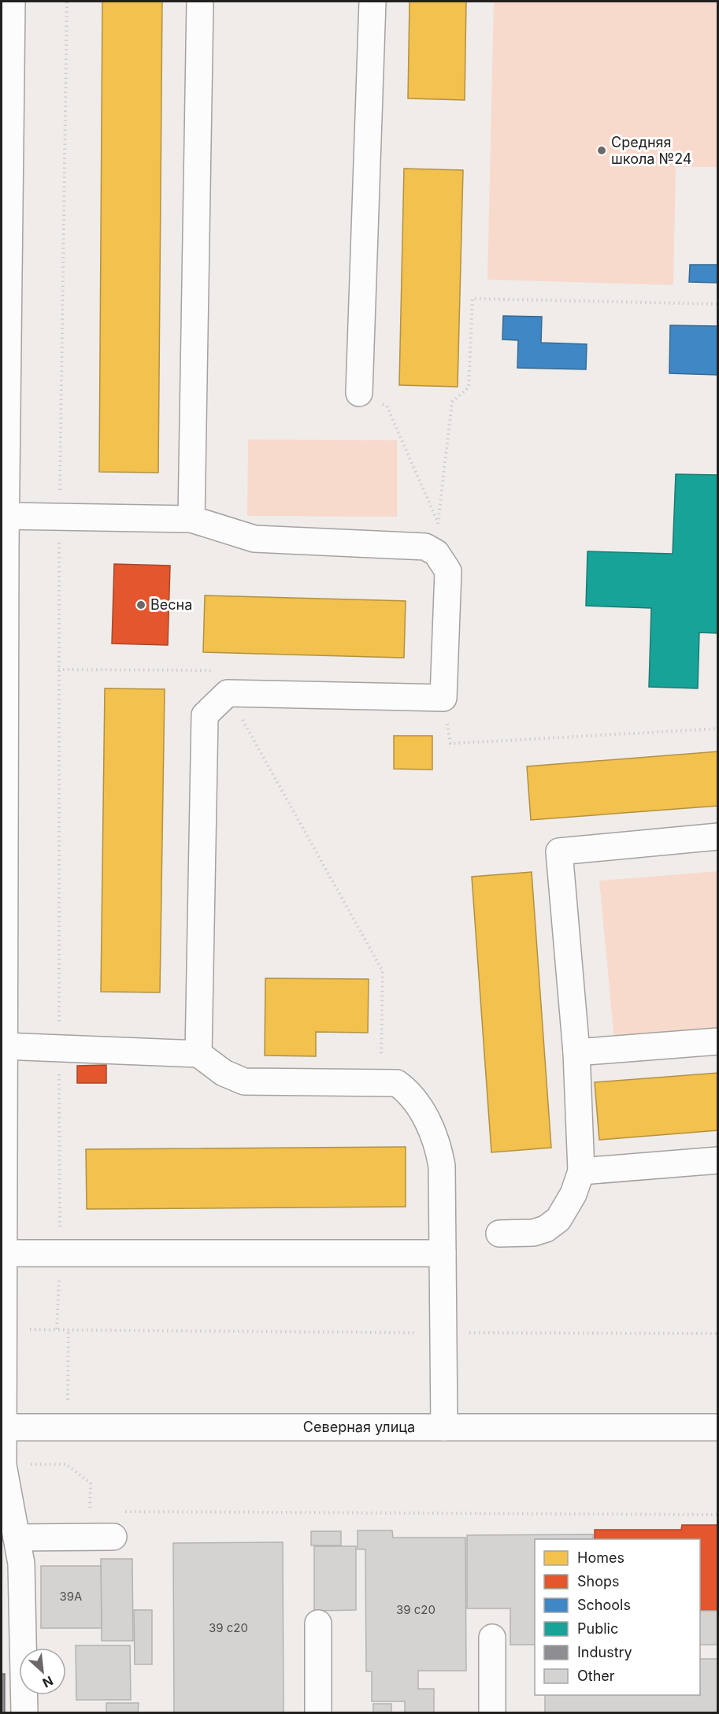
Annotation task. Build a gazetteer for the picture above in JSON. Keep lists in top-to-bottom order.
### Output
{
  "streets": {
    "street": ["Северная улица"]
  },
  "places": ["Средняя школа №24", "Весна"],
  "house_numbers": ["39А", "39 с20", "39 с20"],
  "legend": [
    "Homes",
    "Shops",
    "Schools",
    "Public",
    "Industry",
    "Other"
  ],
  "north": "bottom right"
}
